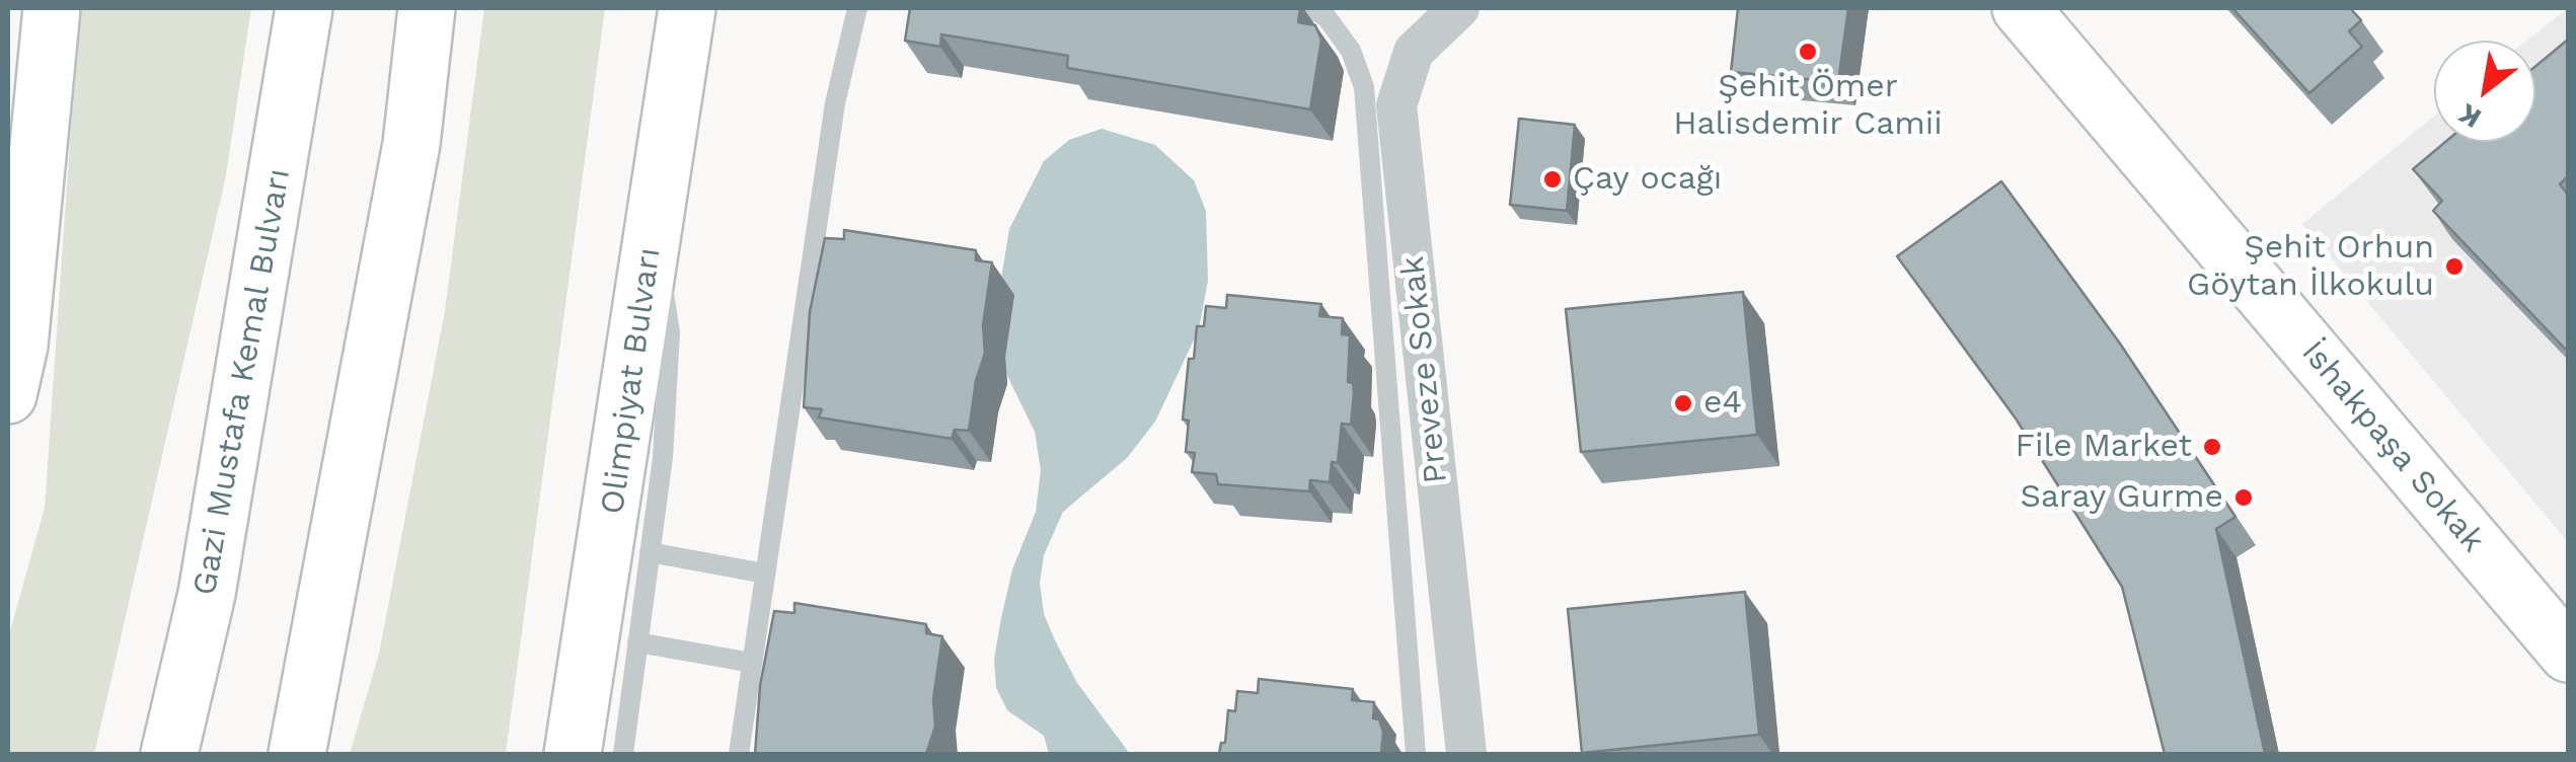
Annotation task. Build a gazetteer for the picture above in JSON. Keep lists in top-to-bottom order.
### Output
{
  "streets": {
    "main road": ["Olimpiyat Bulvarı", "Gazi Mustafa Kemal Bulvarı", "İshakpaşa Sokak"],
    "street": ["Preveze Sokak"]
  },
  "places": [
    "Şehit Ömer Halisdemir Camii",
    "Çay ocağı",
    "Şehit Orhun Göytan İlkokulu",
    "e4",
    "File Market",
    "Saray Gurme"
  ],
  "north": "bottom left"
}
